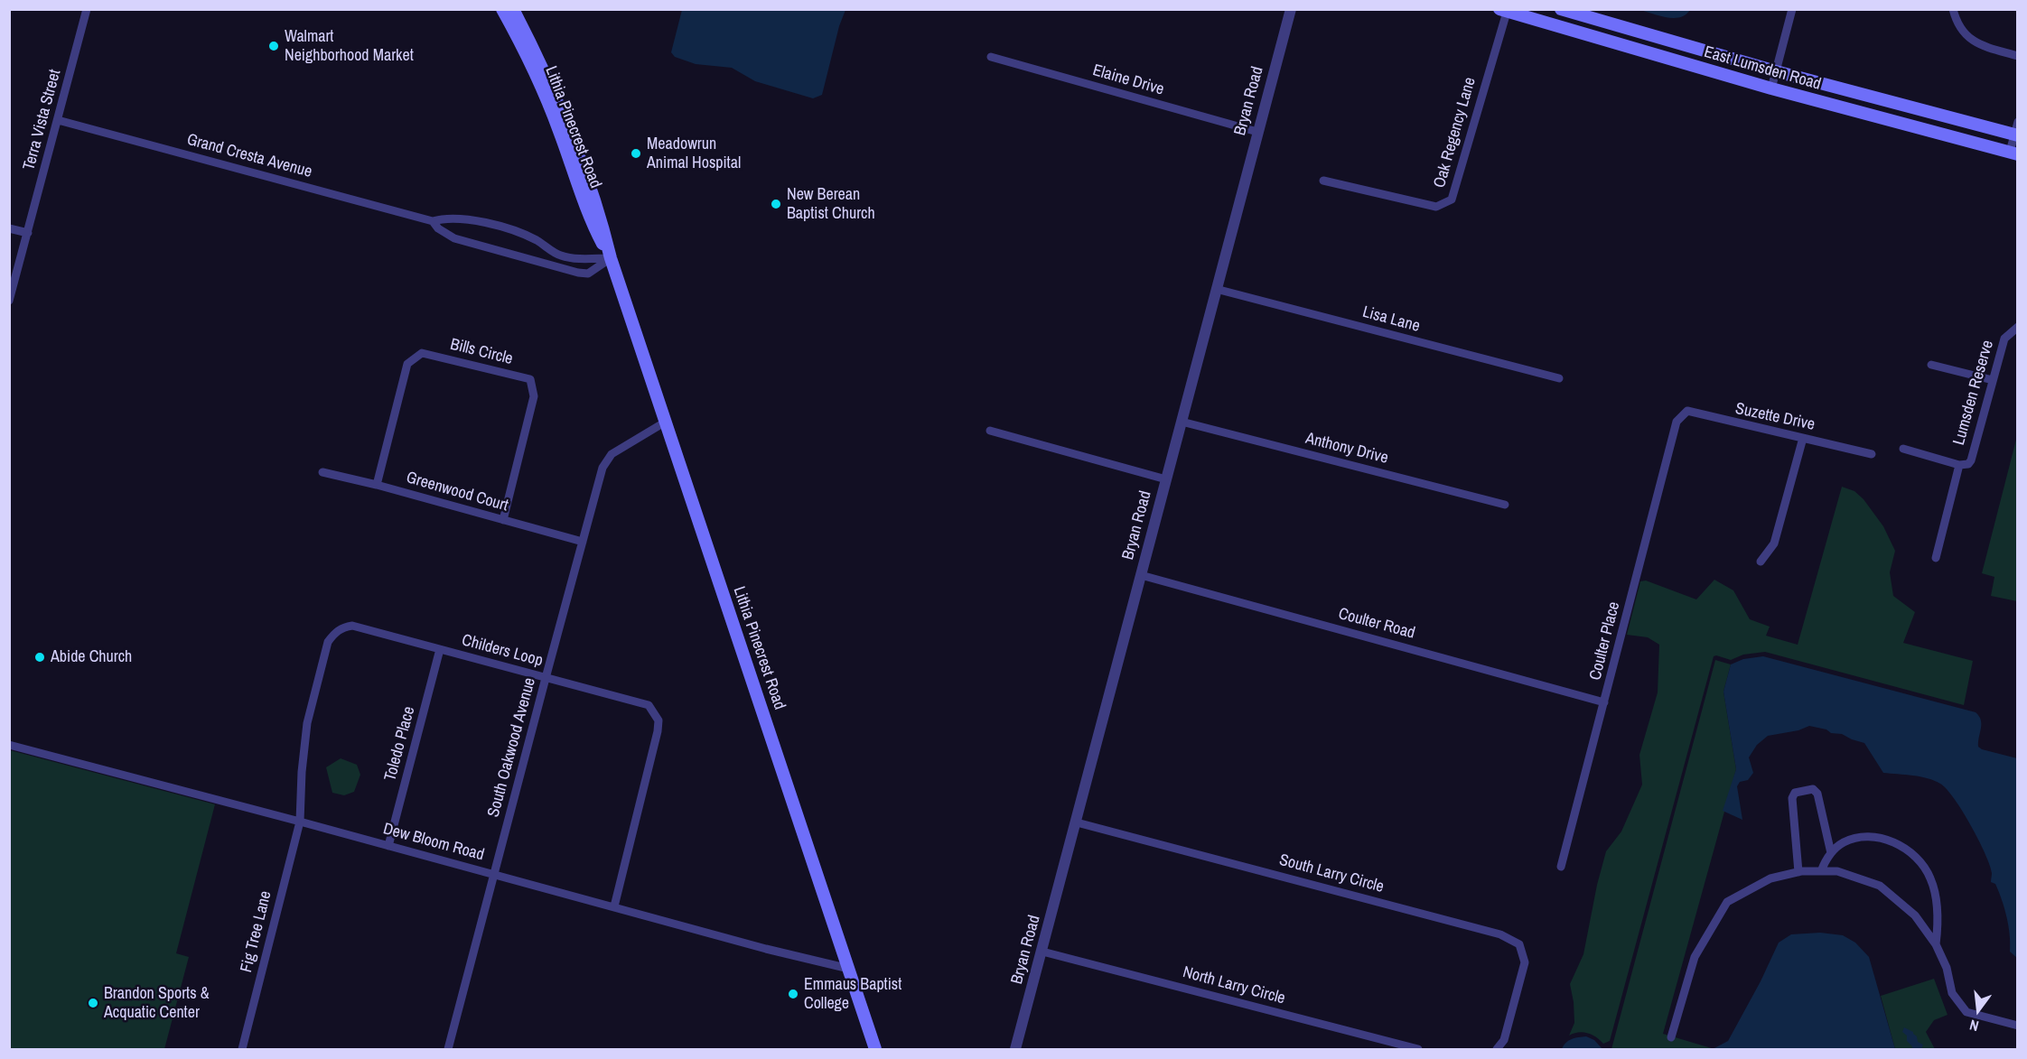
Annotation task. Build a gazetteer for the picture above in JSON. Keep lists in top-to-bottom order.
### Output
{
  "streets": {
    "main road": ["East Lumsden Road", "Lithia Pinecrest Road"],
    "street": [
      "Elaine Drive",
      "Bryan Road",
      "Terra Vista Street",
      "Oak Regency Lane",
      "Grand Cresta Avenue",
      "Lisa Lane",
      "Bills Circle",
      "Lumsden Reserve",
      "Suzette Drive",
      "Anthony Drive",
      "Greenwood Court",
      "Coulter Road",
      "Coulter Place",
      "Childers Loop",
      "Toledo Place",
      "South Oakwood Avenue",
      "Dew Bloom Road",
      "South Larry Circle",
      "Fig Tree Lane",
      "North Larry Circle"
    ]
  },
  "crossings": [
    ["East Lumsden Road", "Oak Regency Lane"],
    ["Elaine Drive", "Bryan Road"],
    ["Bryan Road", "Lisa Lane"],
    ["Bryan Road", "Anthony Drive"],
    ["Bryan Road", "Coulter Road"],
    ["Bryan Road", "South Larry Circle"],
    ["Bryan Road", "North Larry Circle"],
    ["Terra Vista Street", "Grand Cresta Avenue"],
    ["Lithia Pinecrest Road", "Grand Cresta Avenue"],
    ["Lithia Pinecrest Road", "South Oakwood Avenue"],
    ["Lithia Pinecrest Road", "Dew Bloom Road"],
    ["Bills Circle", "Greenwood Court"],
    ["Suzette Drive", "Coulter Place"],
    ["Greenwood Court", "South Oakwood Avenue"],
    ["Coulter Road", "Coulter Place"],
    ["Childers Loop", "Toledo Place"],
    ["Childers Loop", "South Oakwood Avenue"],
    ["Childers Loop", "Dew Bloom Road"],
    ["Childers Loop", "Fig Tree Lane"],
    ["Toledo Place", "Dew Bloom Road"],
    ["South Oakwood Avenue", "Dew Bloom Road"],
    ["Dew Bloom Road", "Fig Tree Lane"]
  ],
  "places": [
    "Walmart Neighborhood Market",
    "Meadowrun Animal Hospital",
    "New Berean Baptist Church",
    "Abide Church",
    "Emmaus Baptist College",
    "Brandon Sports & Acquatic Center"
  ],
  "north": "bottom"
}
